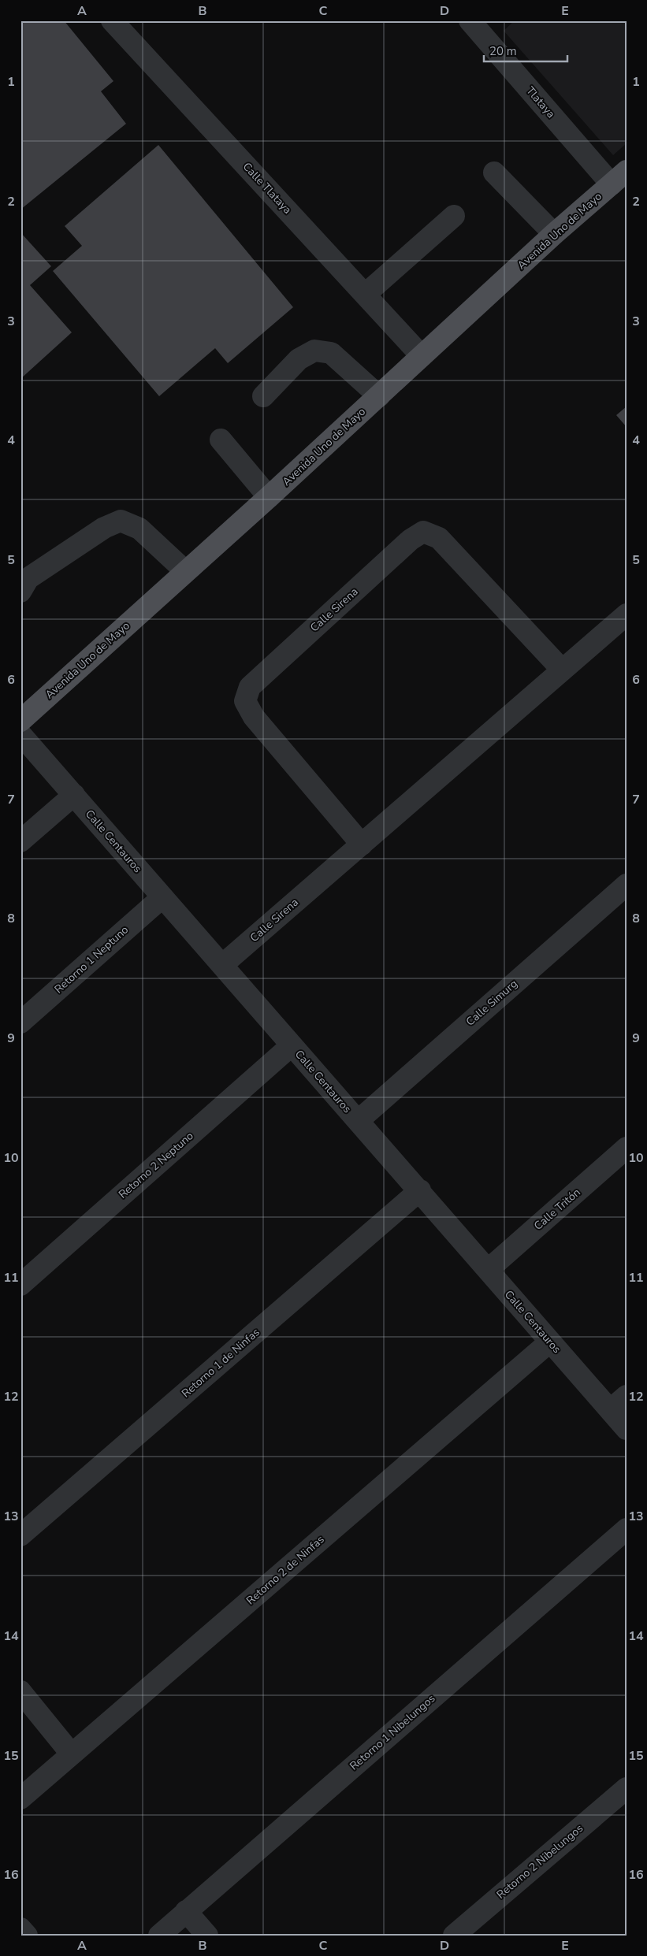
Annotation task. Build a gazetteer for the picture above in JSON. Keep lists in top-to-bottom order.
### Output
{
  "streets": {
    "main road": ["Avenida Uno de Mayo"],
    "street": [
      "Tlataya",
      "Calle Tlataya",
      "Calle Sirena",
      "Calle Centauros",
      "Retorno 1 Neptuno",
      "Calle Simurg",
      "Retorno 2 Neptuno",
      "Calle Tritón",
      "Retorno 1 de Ninfas",
      "Retorno 2 de Ninfas",
      "Retorno 1 Nibelungos",
      "Retorno 2 Nibelungos"
    ]
  },
  "crossings": [
    ["Tlataya", "Avenida Uno de Mayo"],
    ["Calle Tlataya", "Avenida Uno de Mayo"],
    ["Calle Sirena", "Calle Centauros"],
    ["Calle Centauros", "Retorno 1 Neptuno"],
    ["Calle Centauros", "Calle Simurg"],
    ["Calle Centauros", "Retorno 2 Neptuno"],
    ["Calle Centauros", "Calle Tritón"],
    ["Calle Centauros", "Retorno 1 de Ninfas"],
    ["Calle Centauros", "Retorno 2 de Ninfas"]
  ],
  "scale_bar": "20 m",
  "grid": {
    "columns": [
      "A",
      "B",
      "C",
      "D",
      "E"
    ],
    "rows": [
      "1",
      "2",
      "3",
      "4",
      "5",
      "6",
      "7",
      "8",
      "9",
      "10",
      "11",
      "12",
      "13",
      "14",
      "15",
      "16"
    ]
  }
}
